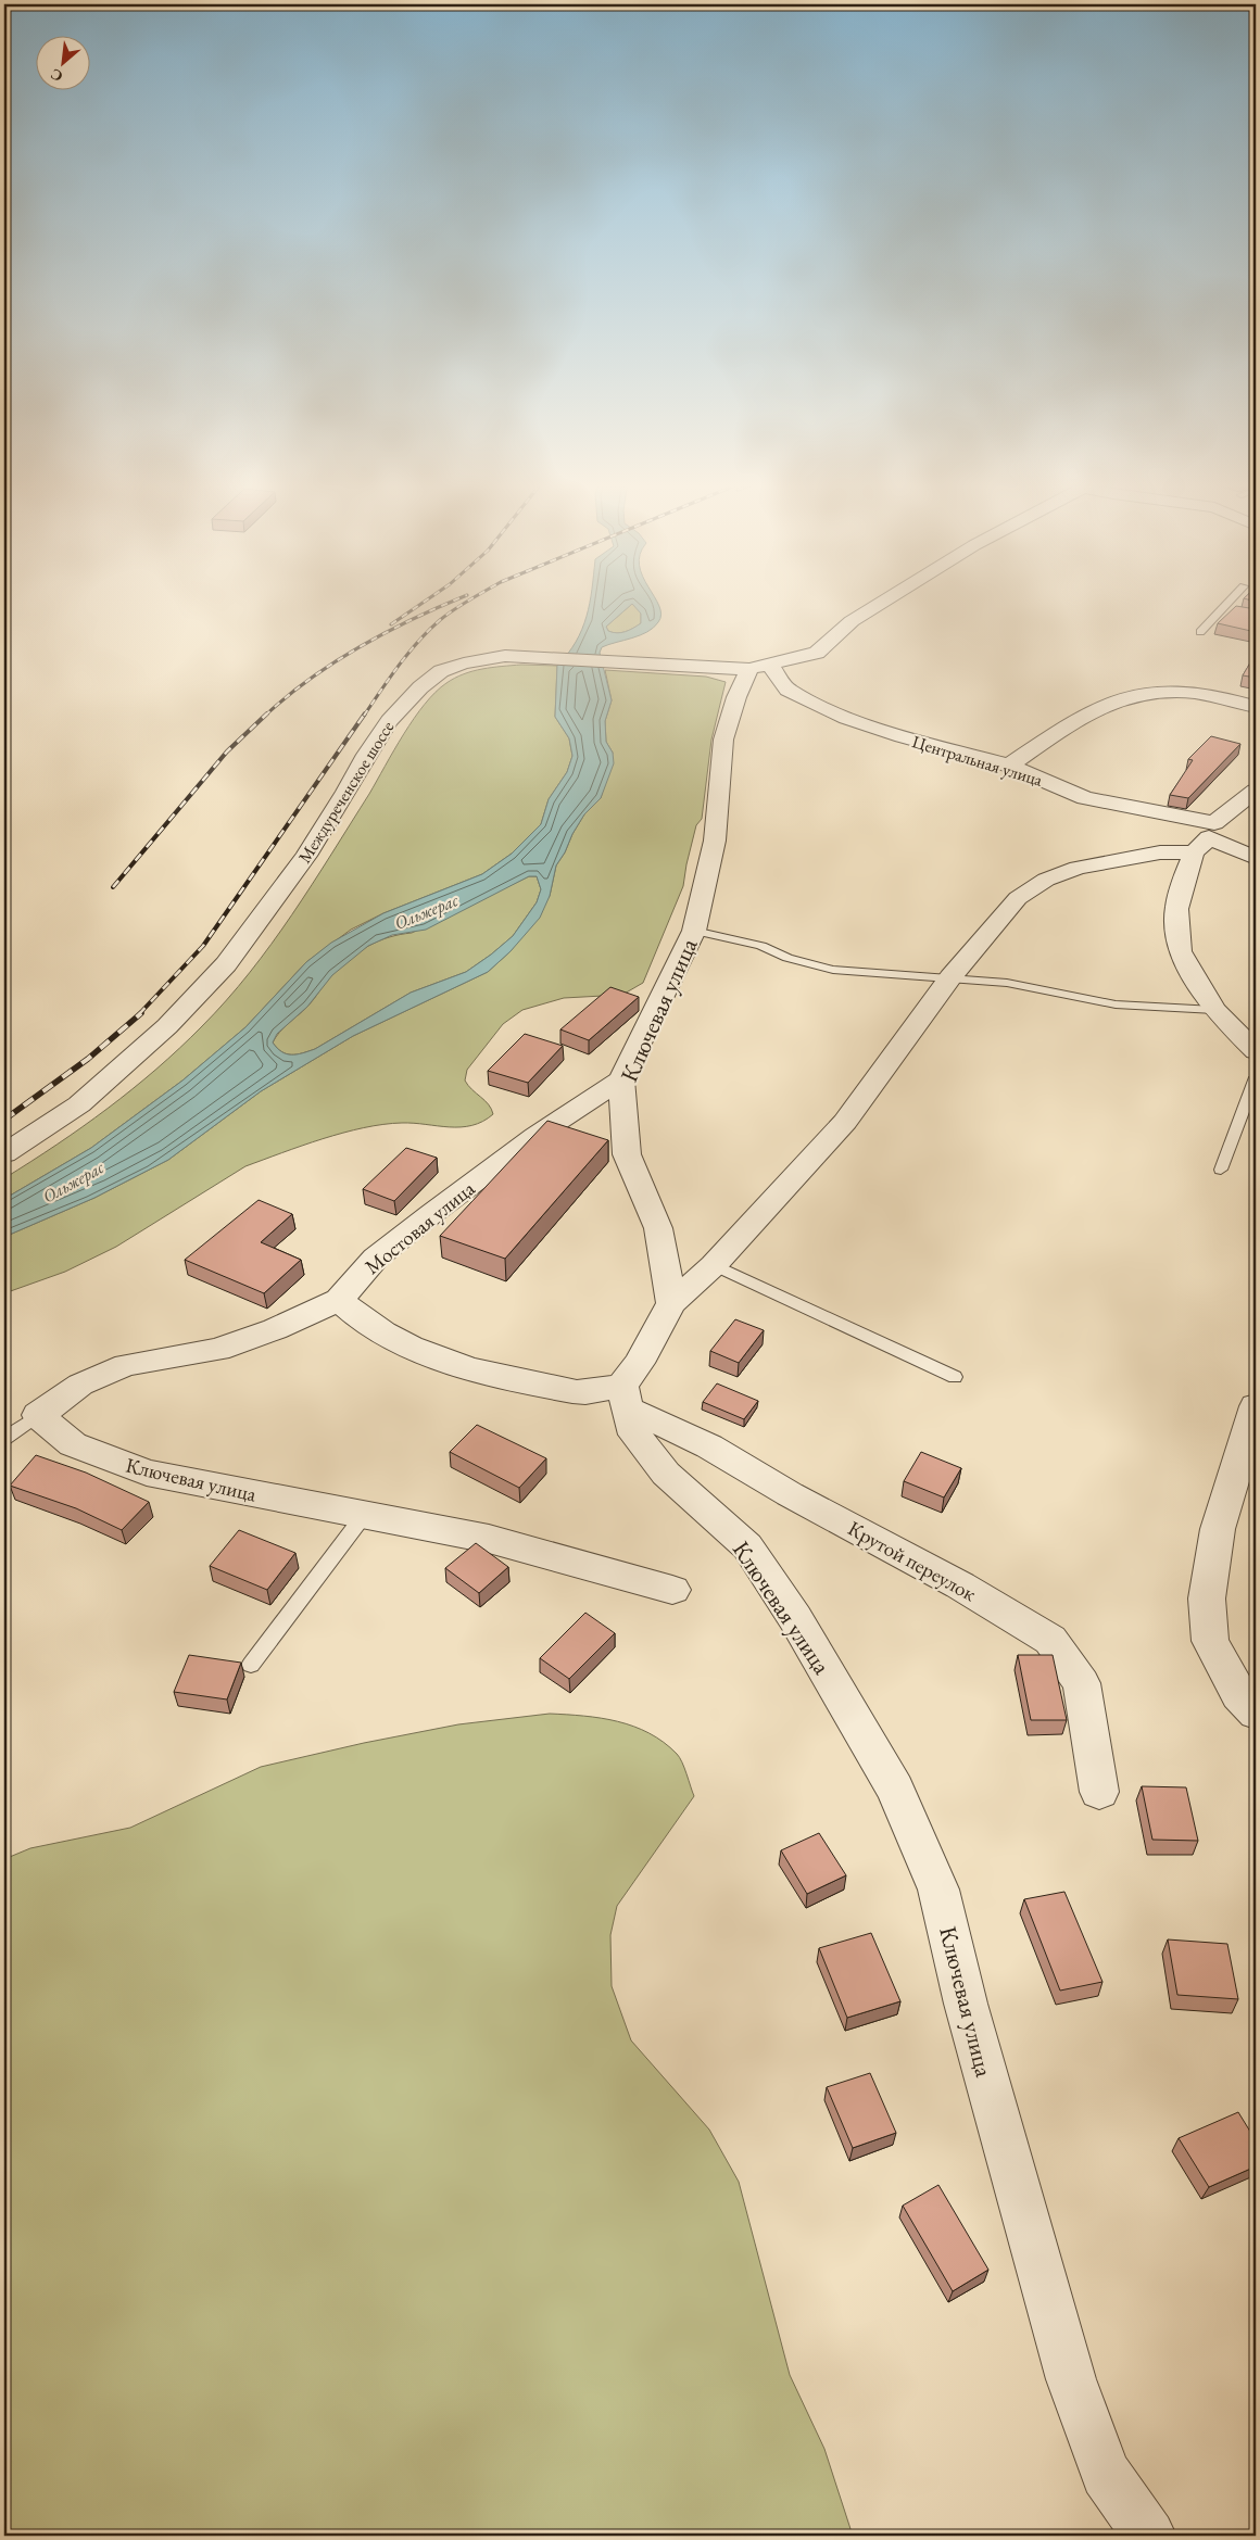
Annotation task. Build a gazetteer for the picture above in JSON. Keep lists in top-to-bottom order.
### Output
{
  "streets": {
    "street": [
      "Центральная улица",
      "Междуреченское шоссе",
      "Ключевая улица",
      "Мостовая улица",
      "Крутой переулок"
    ]
  },
  "crossings": [
    ["Центральная улица", "Междуреченское шоссе"],
    ["Центральная улица", "Ключевая улица"],
    ["Междуреченское шоссе", "Ключевая улица"],
    ["Ключевая улица", "Мостовая улица"],
    ["Ключевая улица", "Крутой переулок"]
  ],
  "water": ["Ольжерас"],
  "north": "bottom left"
}
